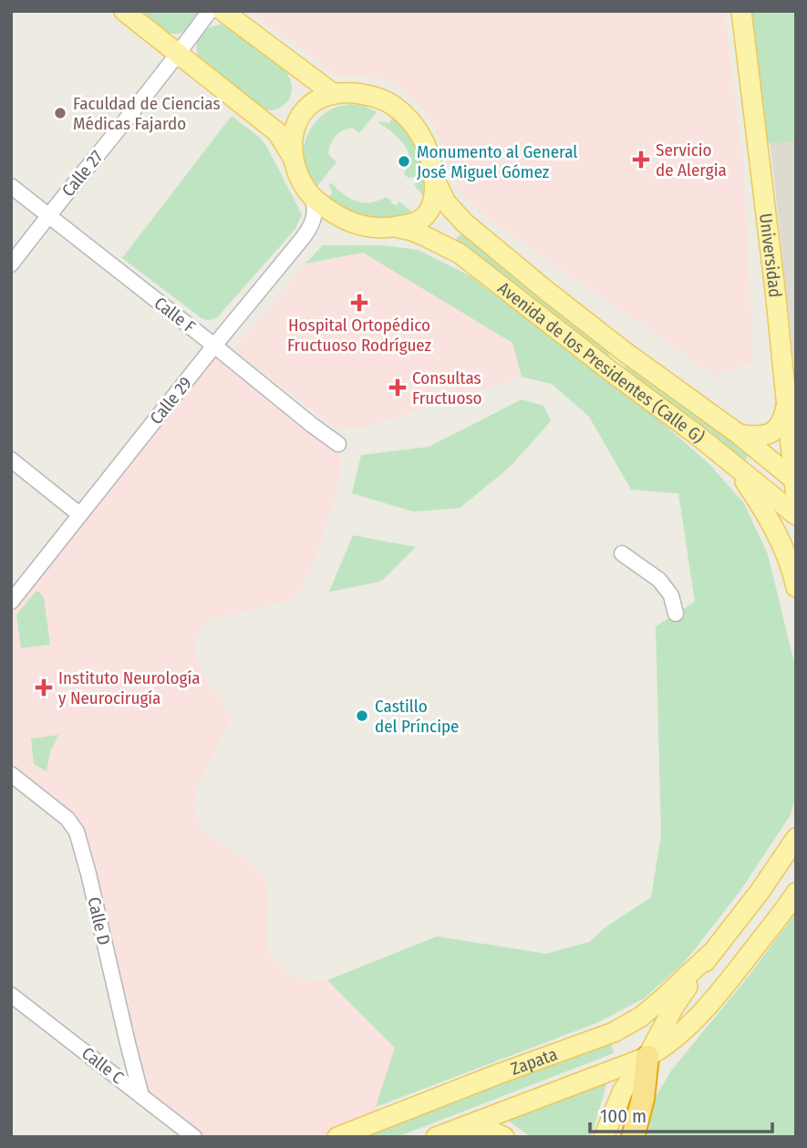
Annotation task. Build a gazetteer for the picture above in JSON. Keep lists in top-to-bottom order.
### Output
{
  "streets": {
    "main road": ["Universidad", "Avenida de los Presidentes (Calle G)", "Zapata"],
    "street": [
      "Calle 27",
      "Calle F",
      "Calle 29",
      "Calle D",
      "Calle C"
    ]
  },
  "crossings": [
    ["Calle 27", "Calle F"],
    ["Universidad", "Avenida de los Presidentes (Calle G)"],
    ["Calle F", "Calle 29"],
    ["Avenida de los Presidentes (Calle G)", "Calle 29"],
    ["Calle D", "Calle C"]
  ],
  "places": {
    "other": ["Faculdad de Ciencias Médicas Fajardo", "Monumento al General José Miguel Gómez", "Castillo del Príncipe"],
    "health": [
      "Servicio de Alergia",
      "Hospital Ortopédico Fructuoso Rodríguez",
      "Consultas Fructuoso",
      "Instituto Neurología y Neurocirugía"
    ]
  },
  "scale_bar": "100 m"
}
